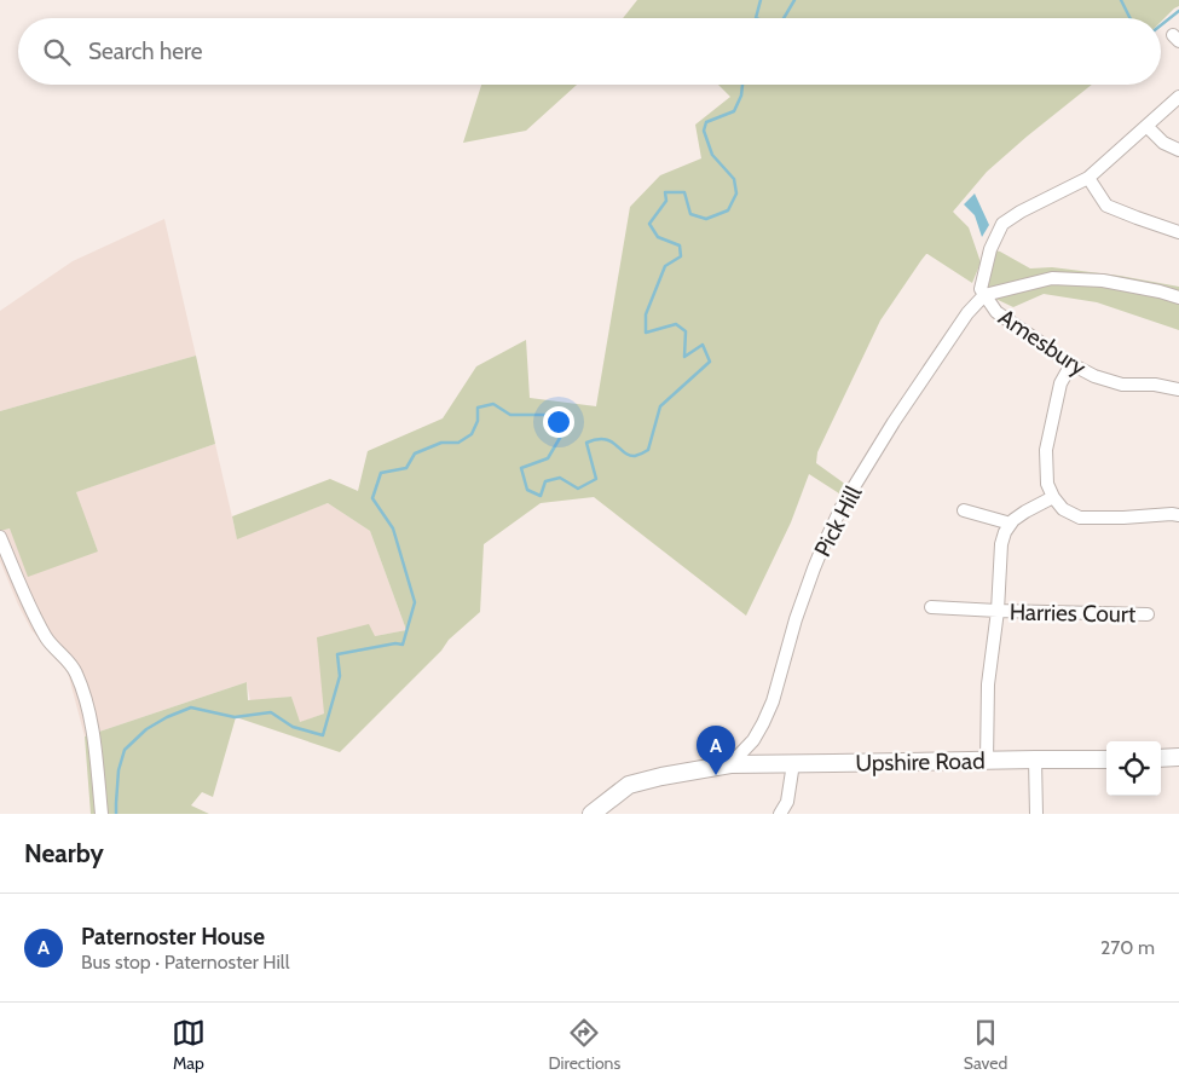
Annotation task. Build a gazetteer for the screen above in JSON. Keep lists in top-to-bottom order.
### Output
{
  "streets": {
    "street": [
      "Amesbury",
      "Pick Hill",
      "Harries Court",
      "Upshire Road"
    ]
  },
  "crossings": [
    ["Amesbury", "Pick Hill"],
    ["Pick Hill", "Upshire Road"],
    ["Harries Court", "Upshire Road"]
  ],
  "page": {
    "search": "Search here",
    "pins": "A",
    "heading": "Nearby",
    "list": [
      {
        "mark": "A",
        "name": "Paternoster House",
        "note": "Bus stop · Paternoster Hill",
        "value": "270 m"
      }
    ],
    "nav": ["Map", "Directions", "Saved"]
  }
}
